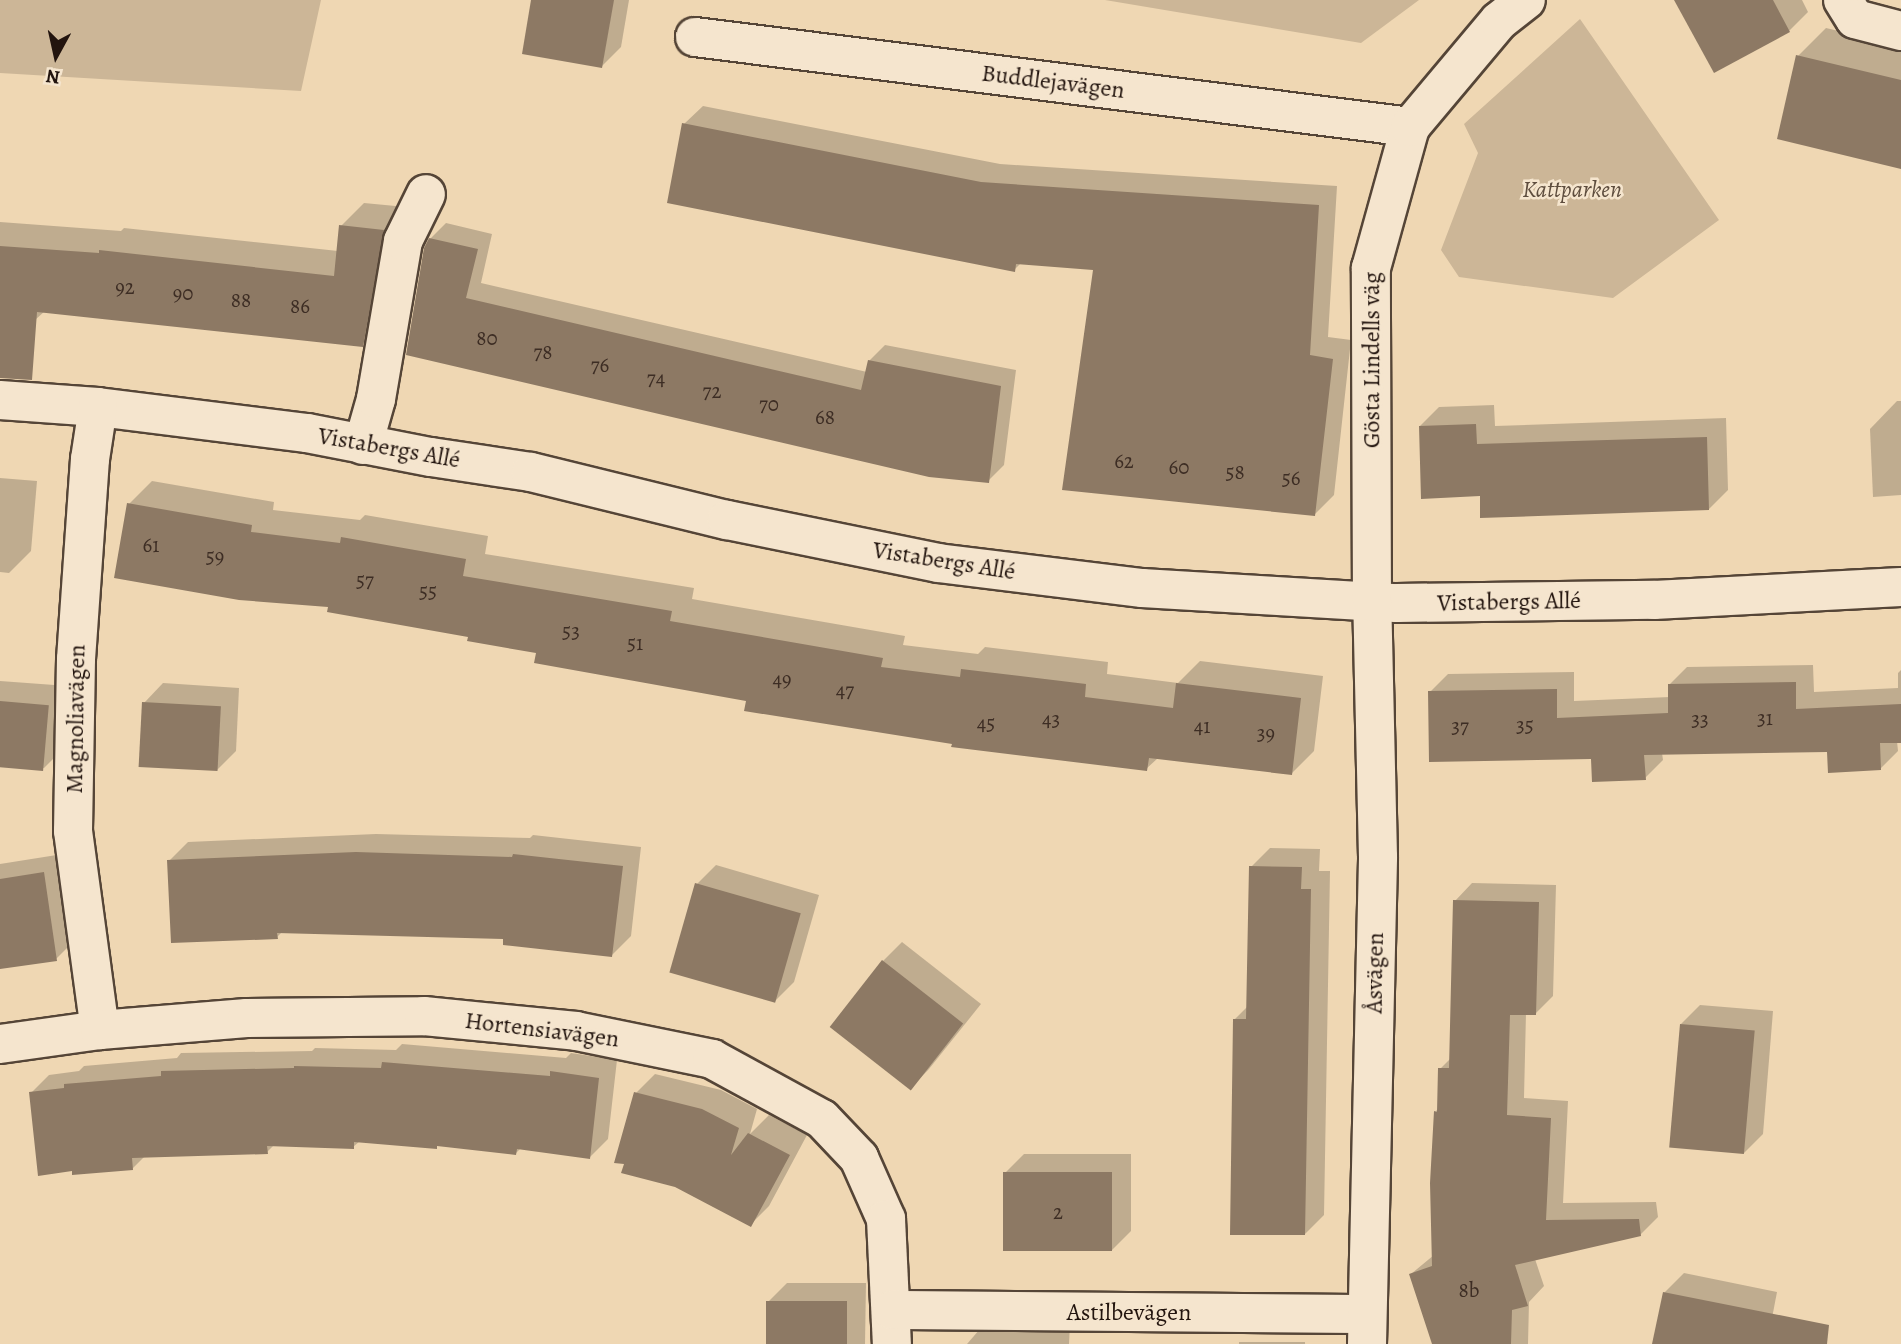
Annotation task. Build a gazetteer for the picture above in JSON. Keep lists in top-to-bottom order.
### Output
{
  "streets": {
    "street": [
      "Buddlejavägen",
      "Gösta Lindells väg",
      "Vistabergs Allé",
      "Magnoliavägen",
      "Åsvägen",
      "Hortensiavägen",
      "Astilbevägen"
    ]
  },
  "crossings": [
    ["Buddlejavägen", "Gösta Lindells väg"],
    ["Gösta Lindells väg", "Vistabergs Allé"],
    ["Gösta Lindells väg", "Åsvägen"],
    ["Vistabergs Allé", "Magnoliavägen"],
    ["Vistabergs Allé", "Åsvägen"],
    ["Magnoliavägen", "Hortensiavägen"],
    ["Åsvägen", "Astilbevägen"],
    ["Hortensiavägen", "Astilbevägen"]
  ],
  "parks": ["Kattparken"],
  "house_numbers": [
    "92",
    "90",
    "88",
    "86",
    "80",
    "78",
    "76",
    "74",
    "72",
    "70",
    "68",
    "62",
    "60",
    "58",
    "56",
    "61",
    "59",
    "57",
    "55",
    "53",
    "51",
    "49",
    "47",
    "31",
    "43",
    "33",
    "45",
    "35",
    "41",
    "37",
    "39",
    "2",
    "8b"
  ],
  "north": "bottom"
}
